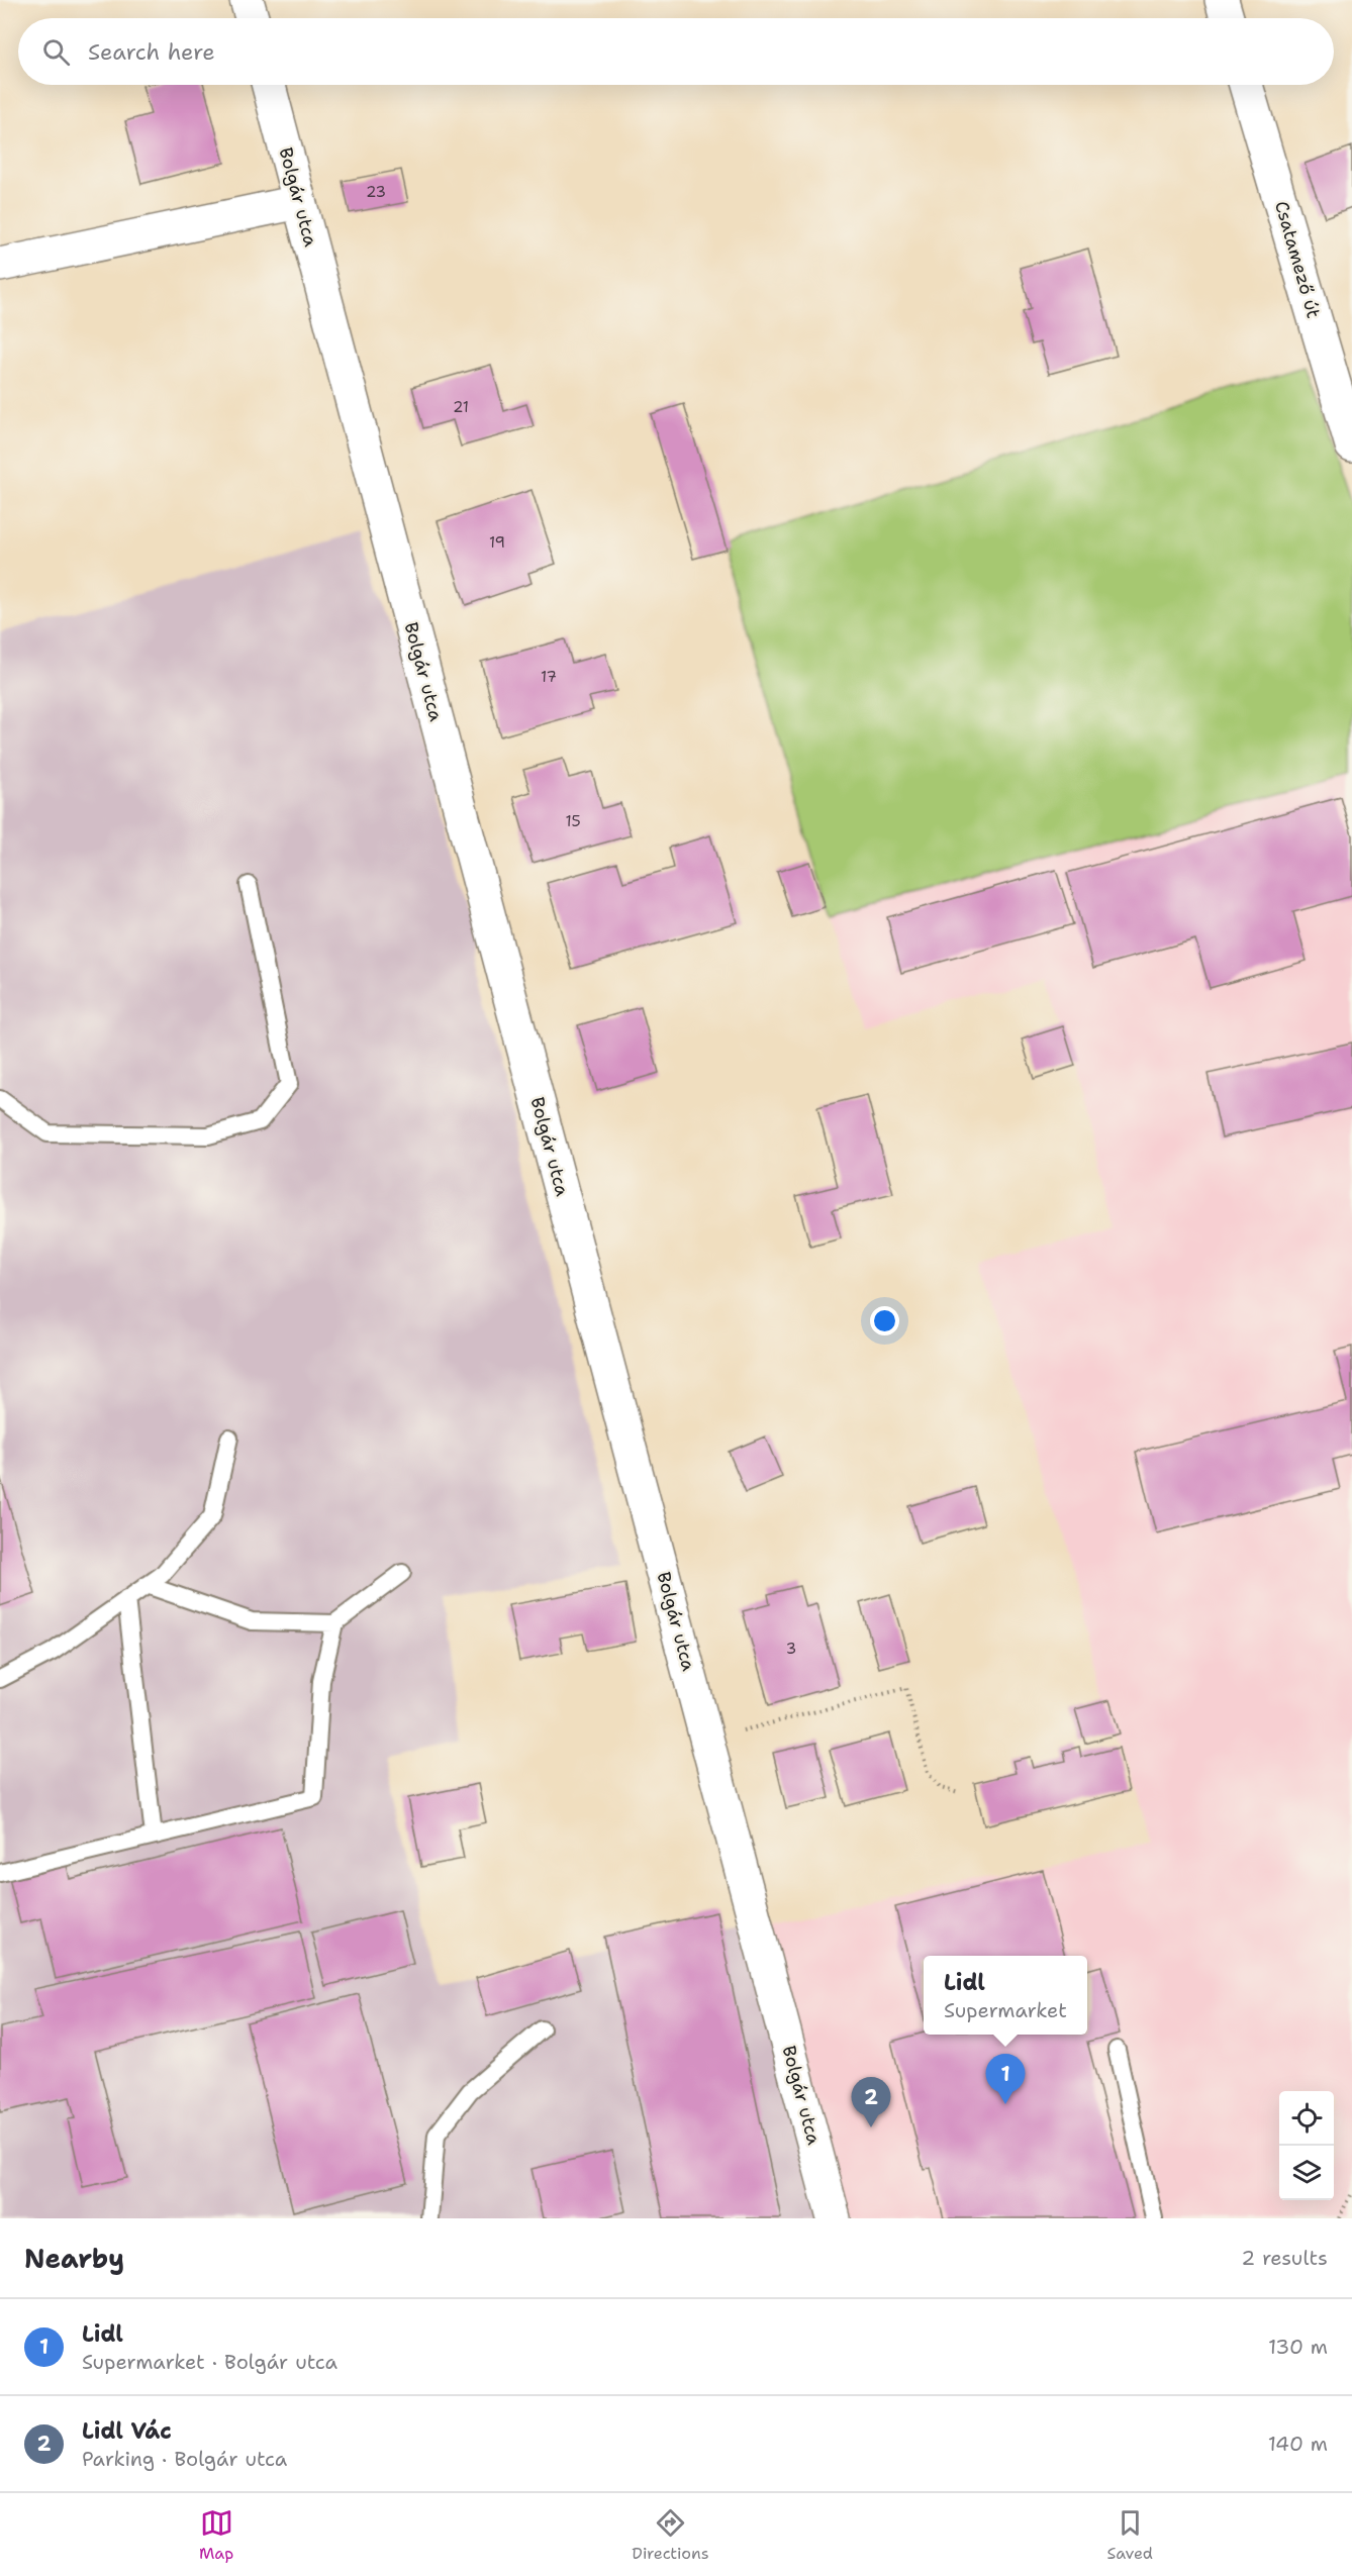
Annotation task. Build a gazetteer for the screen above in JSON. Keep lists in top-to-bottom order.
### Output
{
  "streets": {
    "street": ["Bolgár utca", "Csatamező út"]
  },
  "house_numbers": [
    "23",
    "21",
    "19",
    "17",
    "15",
    "3"
  ],
  "page": {
    "search": "Search here",
    "popup": ["Lidl", "Supermarket"],
    "pins": ["1", "2"],
    "heading": ["Nearby", "2 results"],
    "list": [
      {
        "mark": "1",
        "name": "Lidl",
        "note": "Supermarket · Bolgár utca",
        "value": "130 m"
      },
      {
        "mark": "2",
        "name": "Lidl Vác",
        "note": "Parking · Bolgár utca",
        "value": "140 m"
      }
    ],
    "nav": ["Map", "Directions", "Saved"]
  }
}
